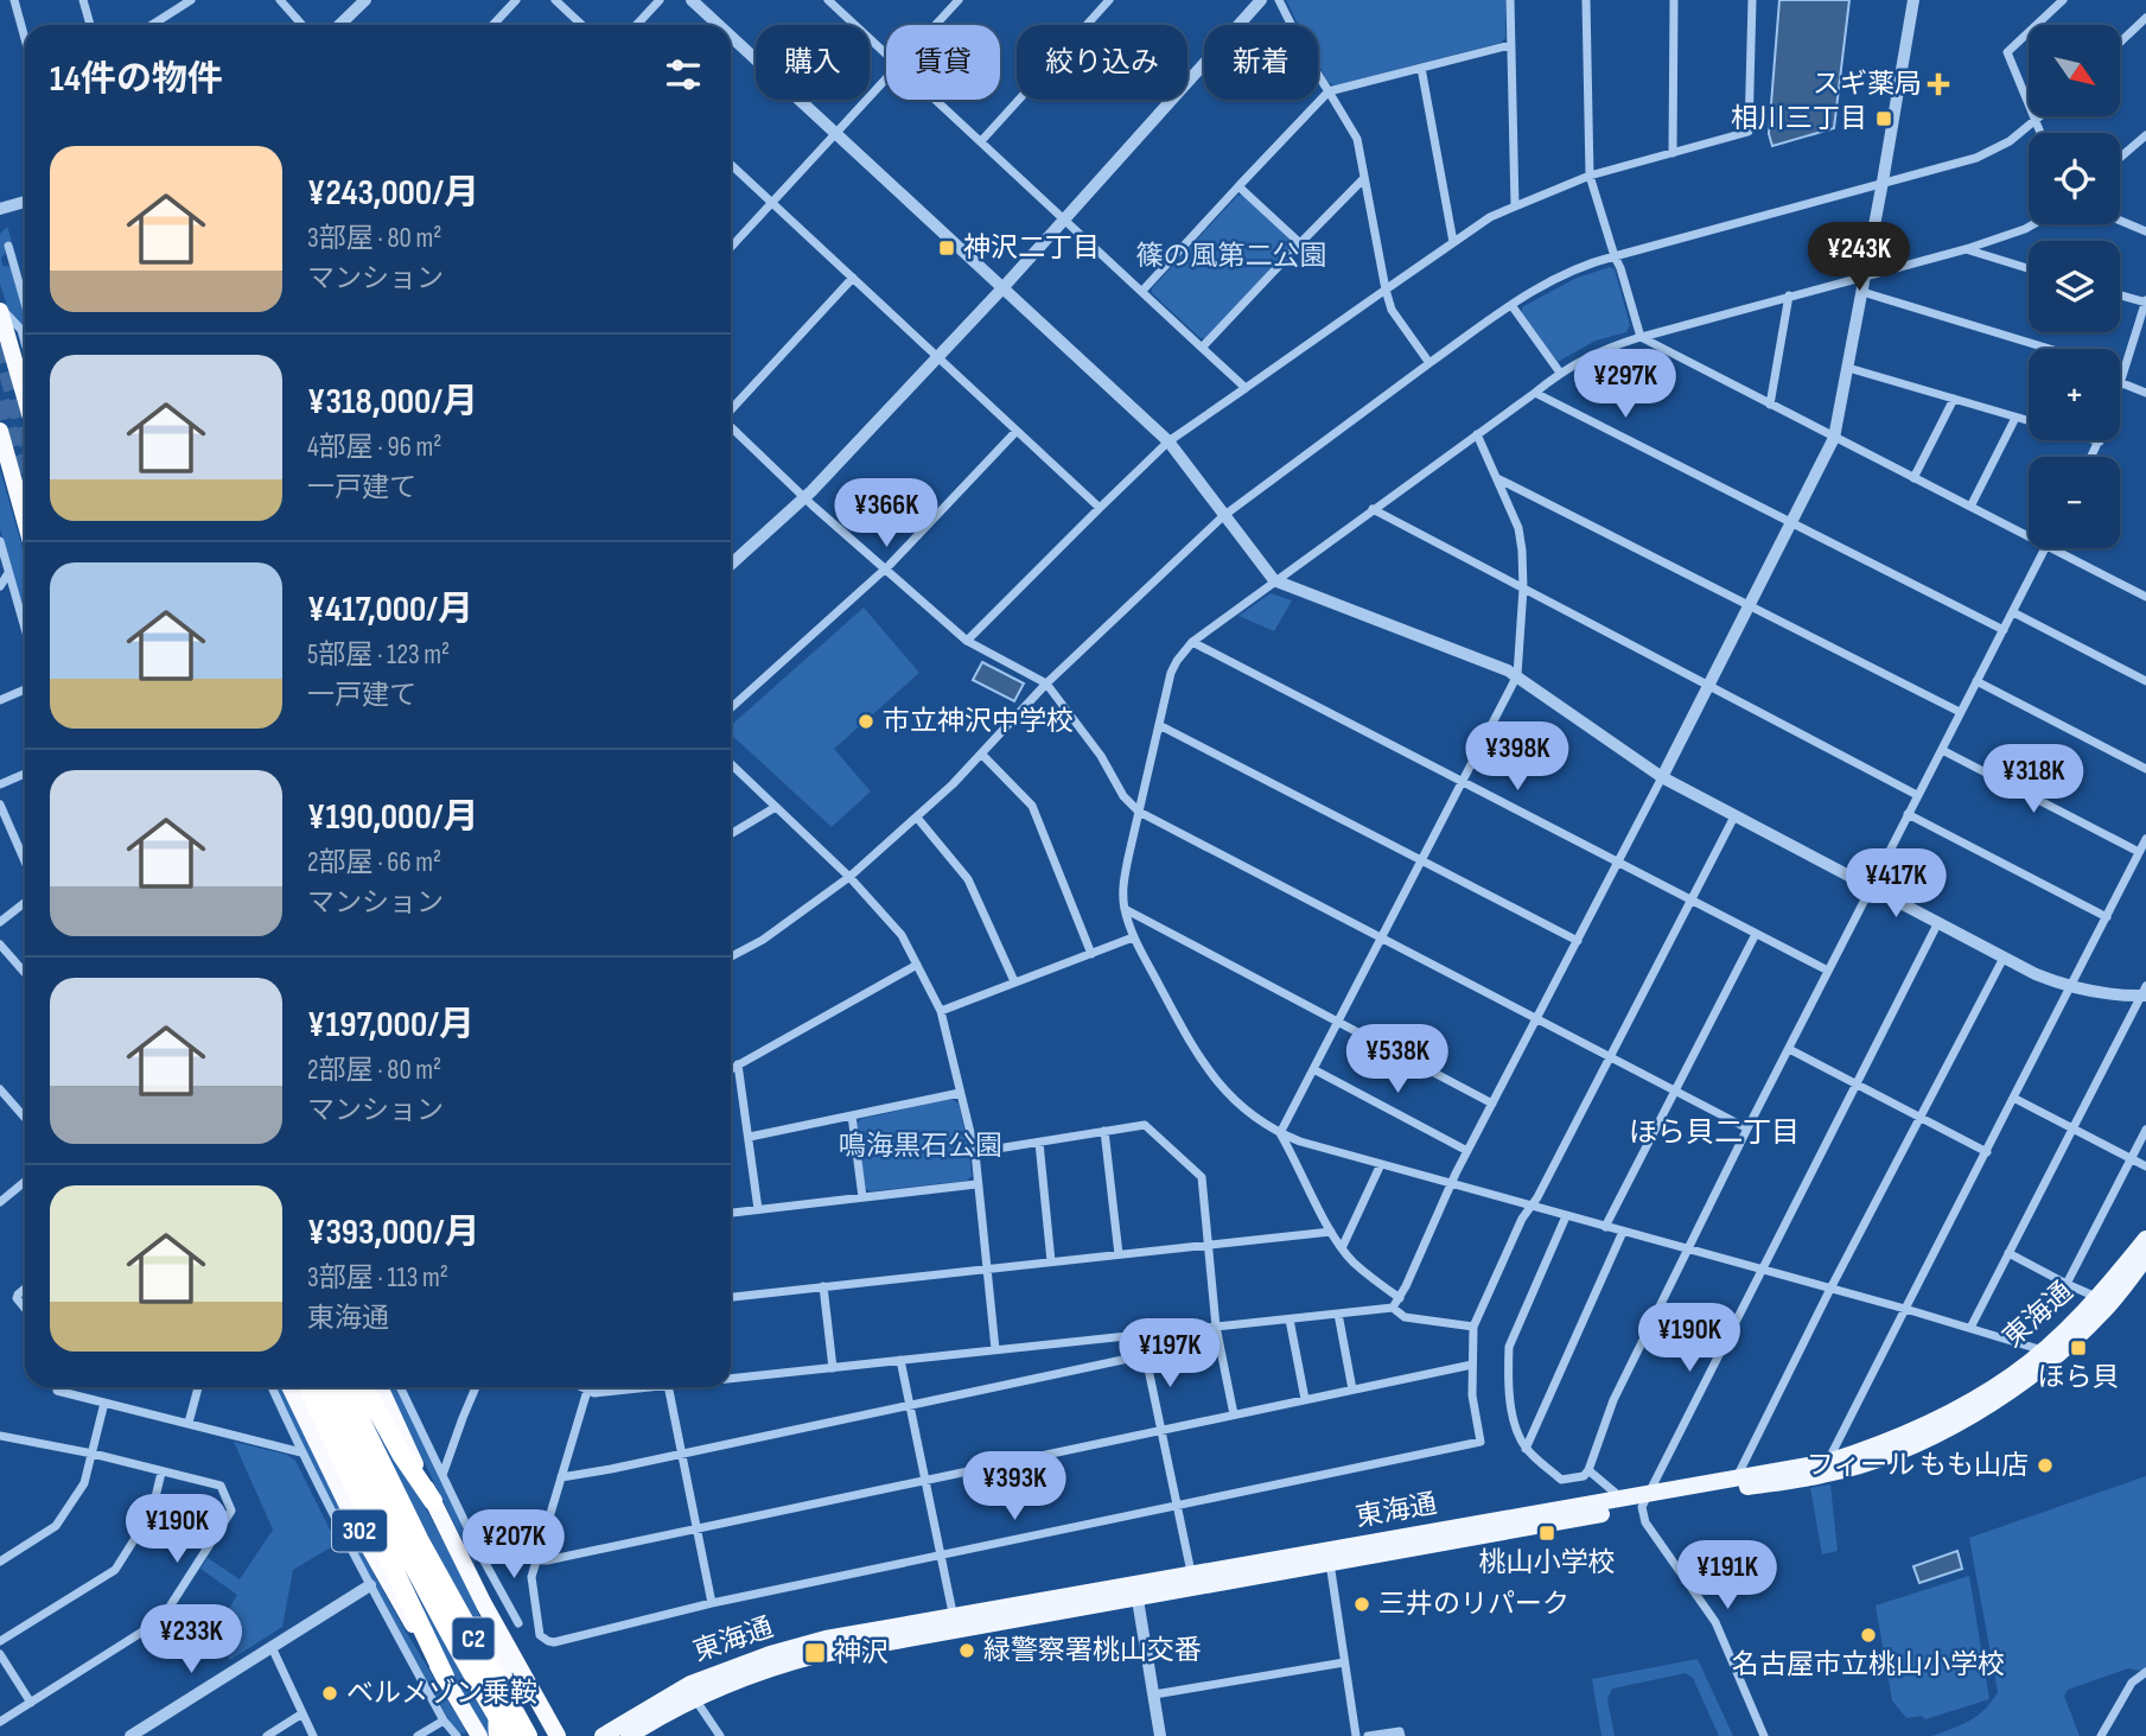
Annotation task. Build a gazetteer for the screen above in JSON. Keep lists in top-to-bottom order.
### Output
{
  "streets": {
    "highway": ["302", "C2"],
    "main road": ["東海通"]
  },
  "districts": ["ほら貝二丁目"],
  "parks": ["篠の風第二公園", "鳴海黒石公園"],
  "places": {
    "health": ["スギ薬局"],
    "transit": [
      "相川三丁目",
      "神沢二丁目",
      "ほら貝",
      "桃山小学校",
      "神沢"
    ],
    "other": [
      "市立神沢中学校",
      "フィール もも山店",
      "三井のリパーク",
      "名古屋市立桃山小学校",
      "緑警察署桃山交番",
      "ベルメゾン乗鞍"
    ]
  },
  "north": "bottom right",
  "page": {
    "map_buttons": ["+", "−"],
    "chip": [
      "購入",
      "賃貸",
      "絞り込み",
      "新着"
    ],
    "heading": "14件の物件",
    "list": [
      {
        "name": "¥243,000/月",
        "note": "3部屋 · 80 m² · マンション"
      },
      {
        "name": "¥318,000/月",
        "note": "4部屋 · 96 m² · 一戸建て"
      },
      {
        "name": "¥417,000/月",
        "note": "5部屋 · 123 m² · 一戸建て"
      },
      {
        "name": "¥190,000/月",
        "note": "2部屋 · 66 m² · マンション"
      },
      {
        "name": "¥197,000/月",
        "note": "2部屋 · 80 m² · マンション"
      },
      {
        "name": "¥393,000/月",
        "note": "3部屋 · 113 m² · 東海通"
      }
    ],
    "price": [
      "¥243K",
      "¥297K",
      "¥366K",
      "¥398K",
      "¥318K",
      "¥417K",
      "¥538K",
      "¥190K",
      "¥197K",
      "¥393K",
      "¥190K",
      "¥207K",
      "¥191K",
      "¥233K"
    ]
  }
}
